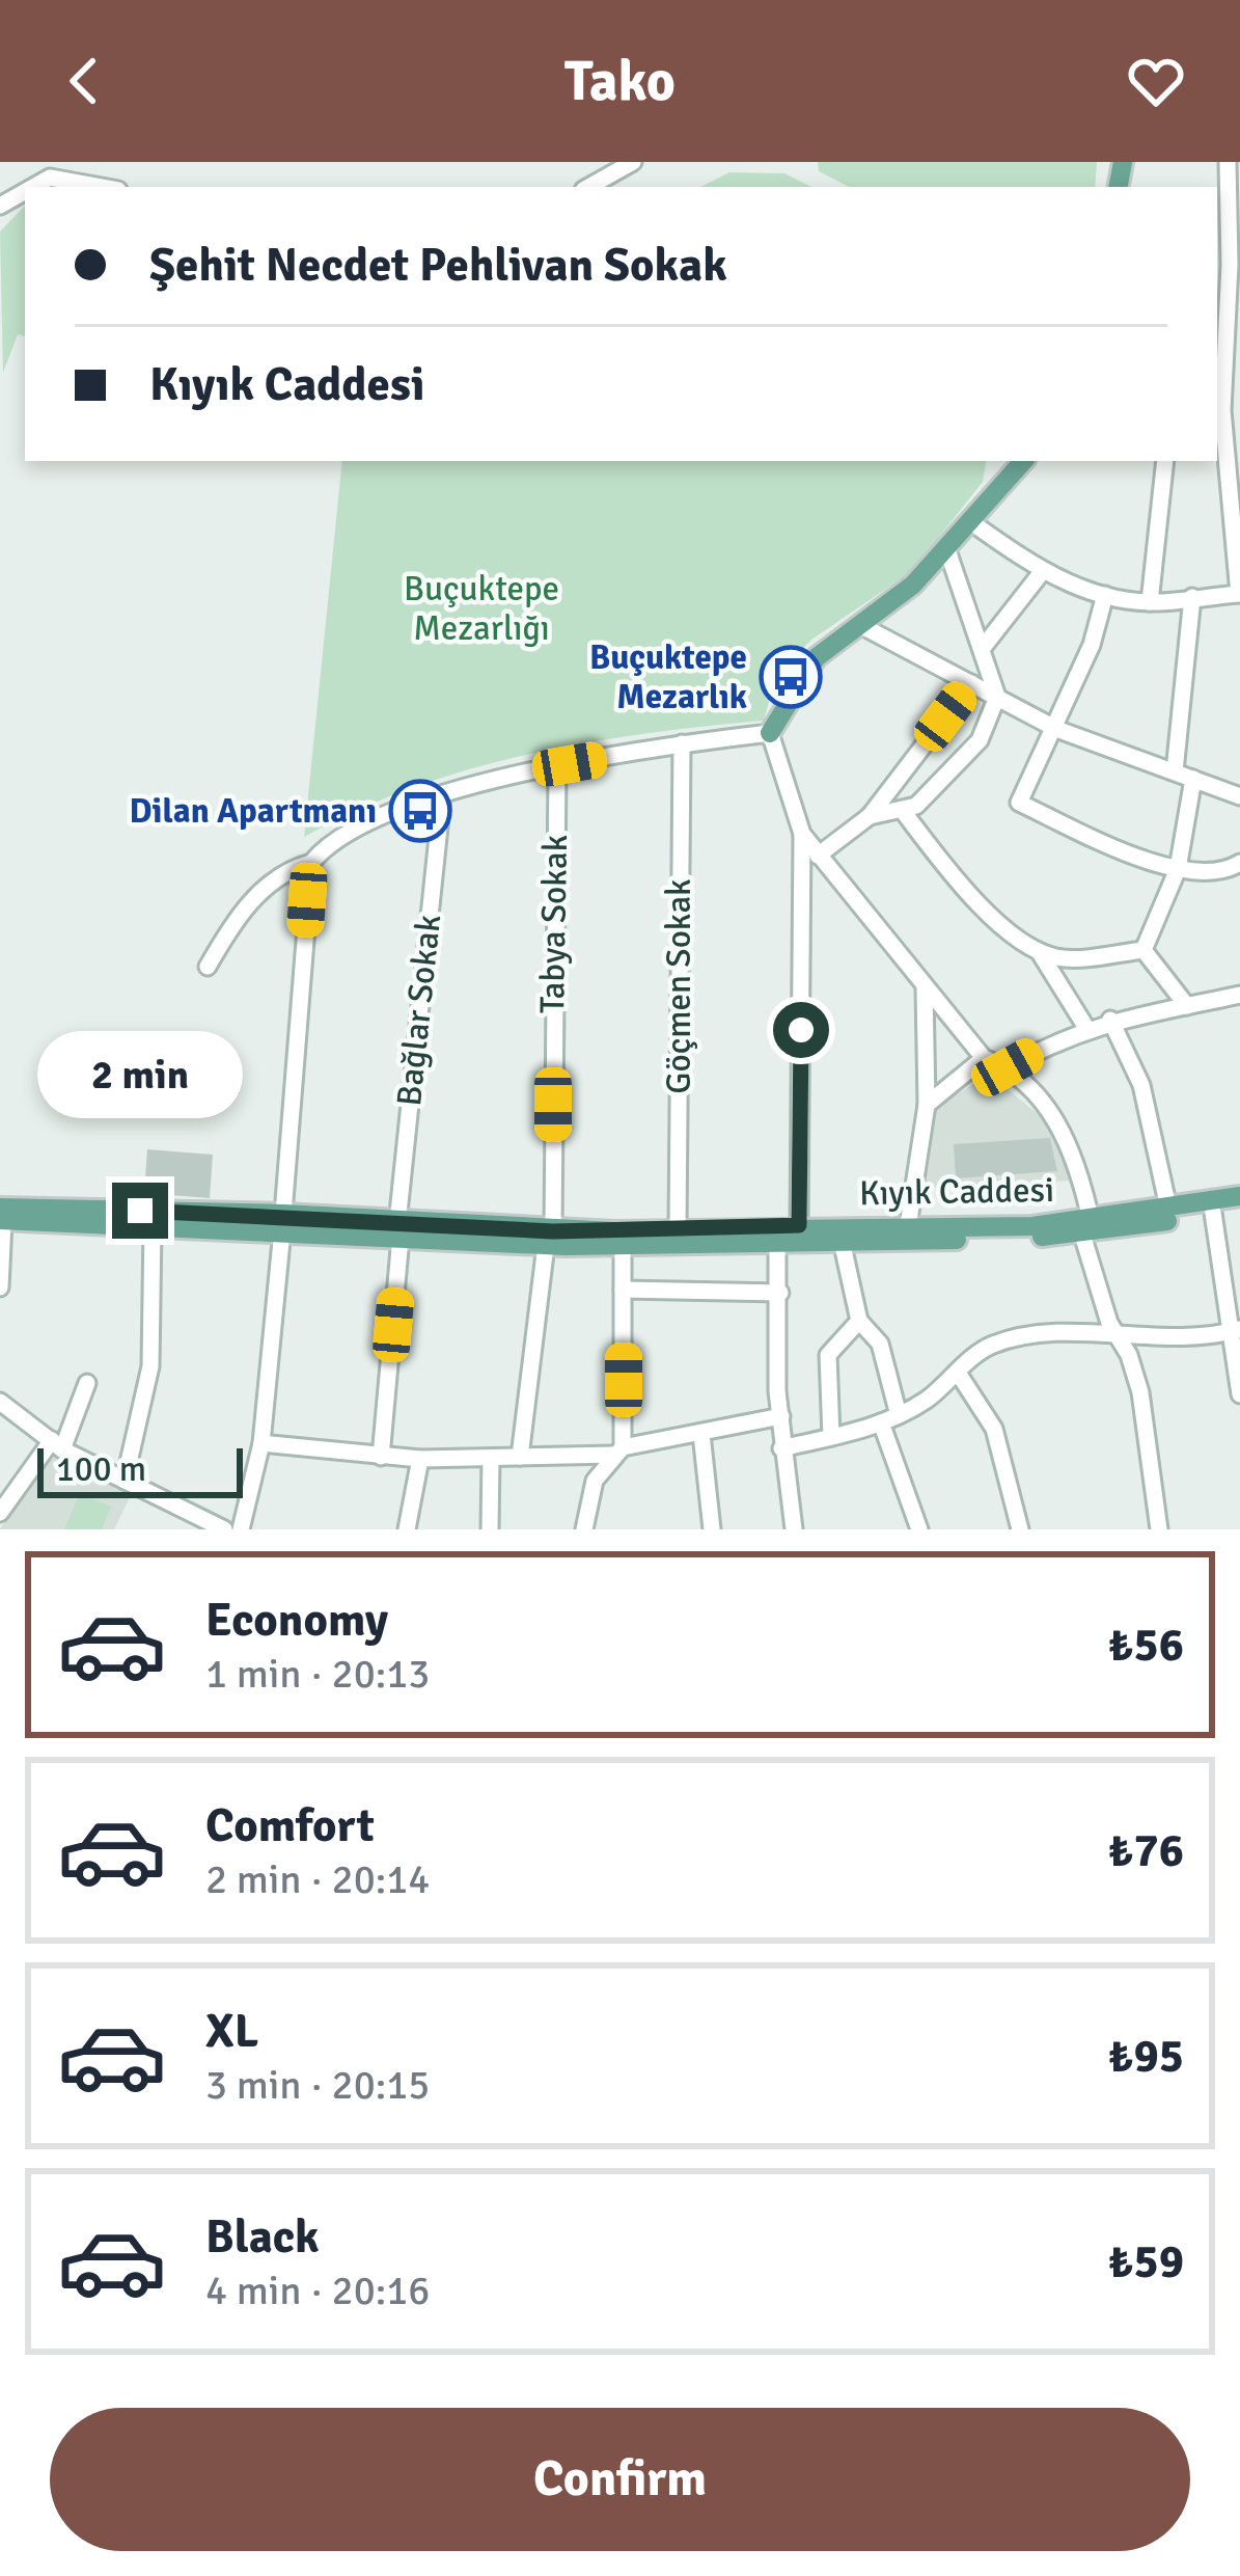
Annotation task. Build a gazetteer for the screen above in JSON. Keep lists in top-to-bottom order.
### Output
{
  "streets": {
    "main road": ["Kıyık Caddesi"],
    "street": ["Tabya Sokak", "Göçmen Sokak", "Bağlar Sokak"]
  },
  "crossings": [
    ["Tabya Sokak", "Kıyık Caddesi"],
    ["Göçmen Sokak", "Kıyık Caddesi"],
    ["Bağlar Sokak", "Kıyık Caddesi"]
  ],
  "parks": ["Buçuktepe Mezarlığı"],
  "places": {
    "bus stop": ["Buçuktepe Mezarlık", "Dilan Apartmanı"]
  },
  "scale_bar": "100 m",
  "page": {
    "header": "Tako",
    "banner": ["Şehit Necdet Pehlivan Sokak", "Kıyık Caddesi"],
    "bubble": "2 min",
    "scale": "100 m",
    "list": [
      {
        "name": "Economy",
        "note": "1 min · 20:13",
        "value": "₺56"
      },
      {
        "name": "Comfort",
        "note": "2 min · 20:14",
        "value": "₺76"
      },
      {
        "name": "XL",
        "note": "3 min · 20:15",
        "value": "₺95"
      },
      {
        "name": "Black",
        "note": "4 min · 20:16",
        "value": "₺59"
      }
    ],
    "buttons": "Confirm"
  }
}
